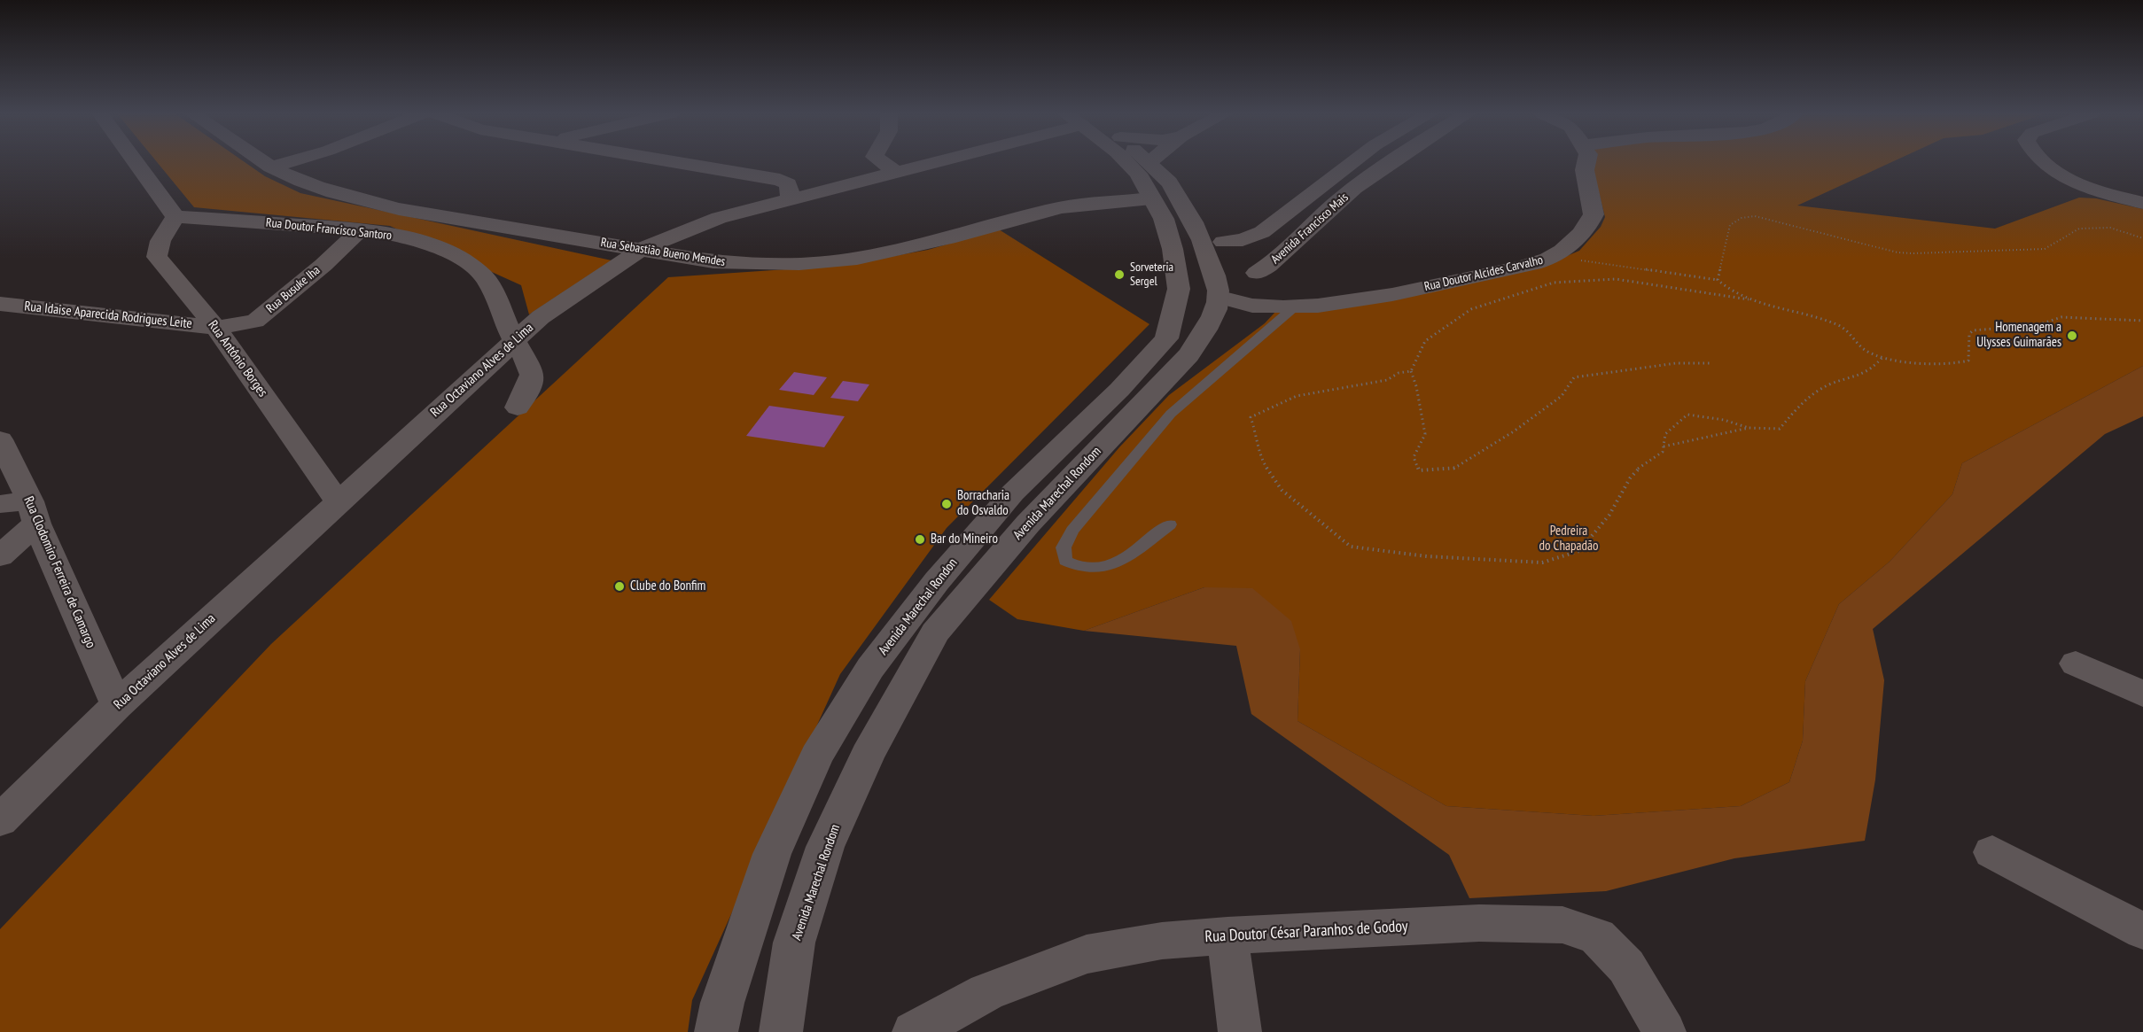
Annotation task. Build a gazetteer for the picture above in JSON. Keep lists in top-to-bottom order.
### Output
{
  "streets": {
    "street": [
      "Avenida Francisco Mais",
      "Rua Doutor Francisco Santoro",
      "Rua Sebastião Bueno Mendes",
      "Rua Doutor Alcides Carvalho",
      "Rua Busuke Iha",
      "Rua Idaise Aparecida Rodrigues Leite",
      "Rua Antônio Borges",
      "Rua Octaviano Alves de Lima",
      "Avenida Marechal Rondom",
      "Rua Clodomiro Ferreira de Camargo",
      "Avenida Marechal Rondon",
      "Rua Doutor César Paranhos de Godoy"
    ]
  },
  "crossings": [
    ["Avenida Francisco Mais", "Rua Doutor Alcides Carvalho"],
    ["Avenida Francisco Mais", "Avenida Marechal Rondom"],
    ["Avenida Francisco Mais", "Avenida Marechal Rondon"],
    ["Rua Doutor Francisco Santoro", "Rua Busuke Iha"],
    ["Rua Doutor Francisco Santoro", "Rua Antônio Borges"],
    ["Rua Doutor Francisco Santoro", "Rua Octaviano Alves de Lima"],
    ["Rua Sebastião Bueno Mendes", "Rua Octaviano Alves de Lima"],
    ["Rua Sebastião Bueno Mendes", "Avenida Marechal Rondon"],
    ["Rua Doutor Alcides Carvalho", "Avenida Marechal Rondom"],
    ["Rua Doutor Alcides Carvalho", "Avenida Marechal Rondon"],
    ["Rua Busuke Iha", "Rua Idaise Aparecida Rodrigues Leite"],
    ["Rua Busuke Iha", "Rua Antônio Borges"],
    ["Rua Idaise Aparecida Rodrigues Leite", "Rua Antônio Borges"],
    ["Rua Antônio Borges", "Rua Octaviano Alves de Lima"],
    ["Rua Octaviano Alves de Lima", "Rua Clodomiro Ferreira de Camargo"]
  ],
  "parks": ["Pedreira do Chapadão"],
  "places": [
    "Sorveteria Sergel",
    "Homenagem a Ulysses Guimarães",
    "Borracharia do Osvaldo",
    "Bar do Mineiro",
    "Clube do Bonfim"
  ]
}
